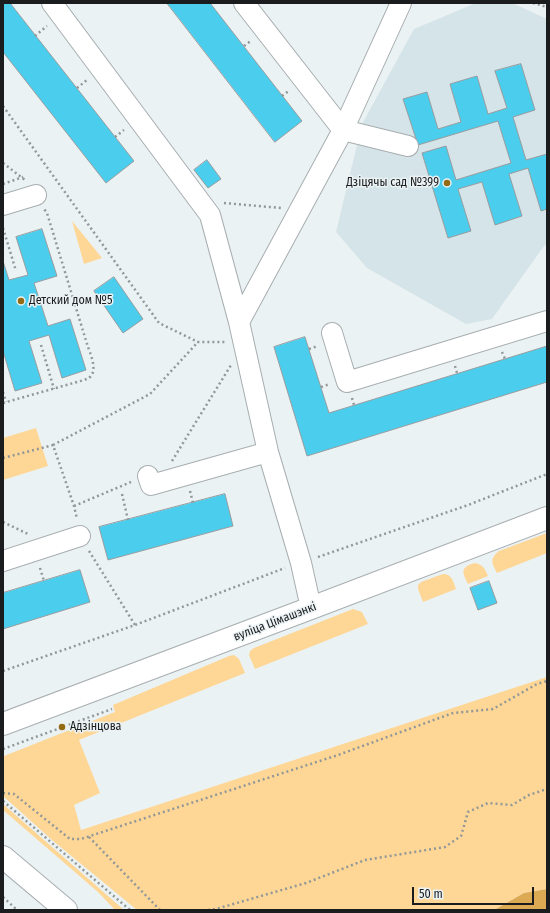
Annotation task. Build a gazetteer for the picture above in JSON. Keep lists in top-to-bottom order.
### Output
{
  "streets": {
    "main road": ["вуліца Цімашэнкі"]
  },
  "places": ["Дзіцячы сад №399", "Детский дом №5", "Адзінцова"],
  "scale_bar": "50 m"
}
